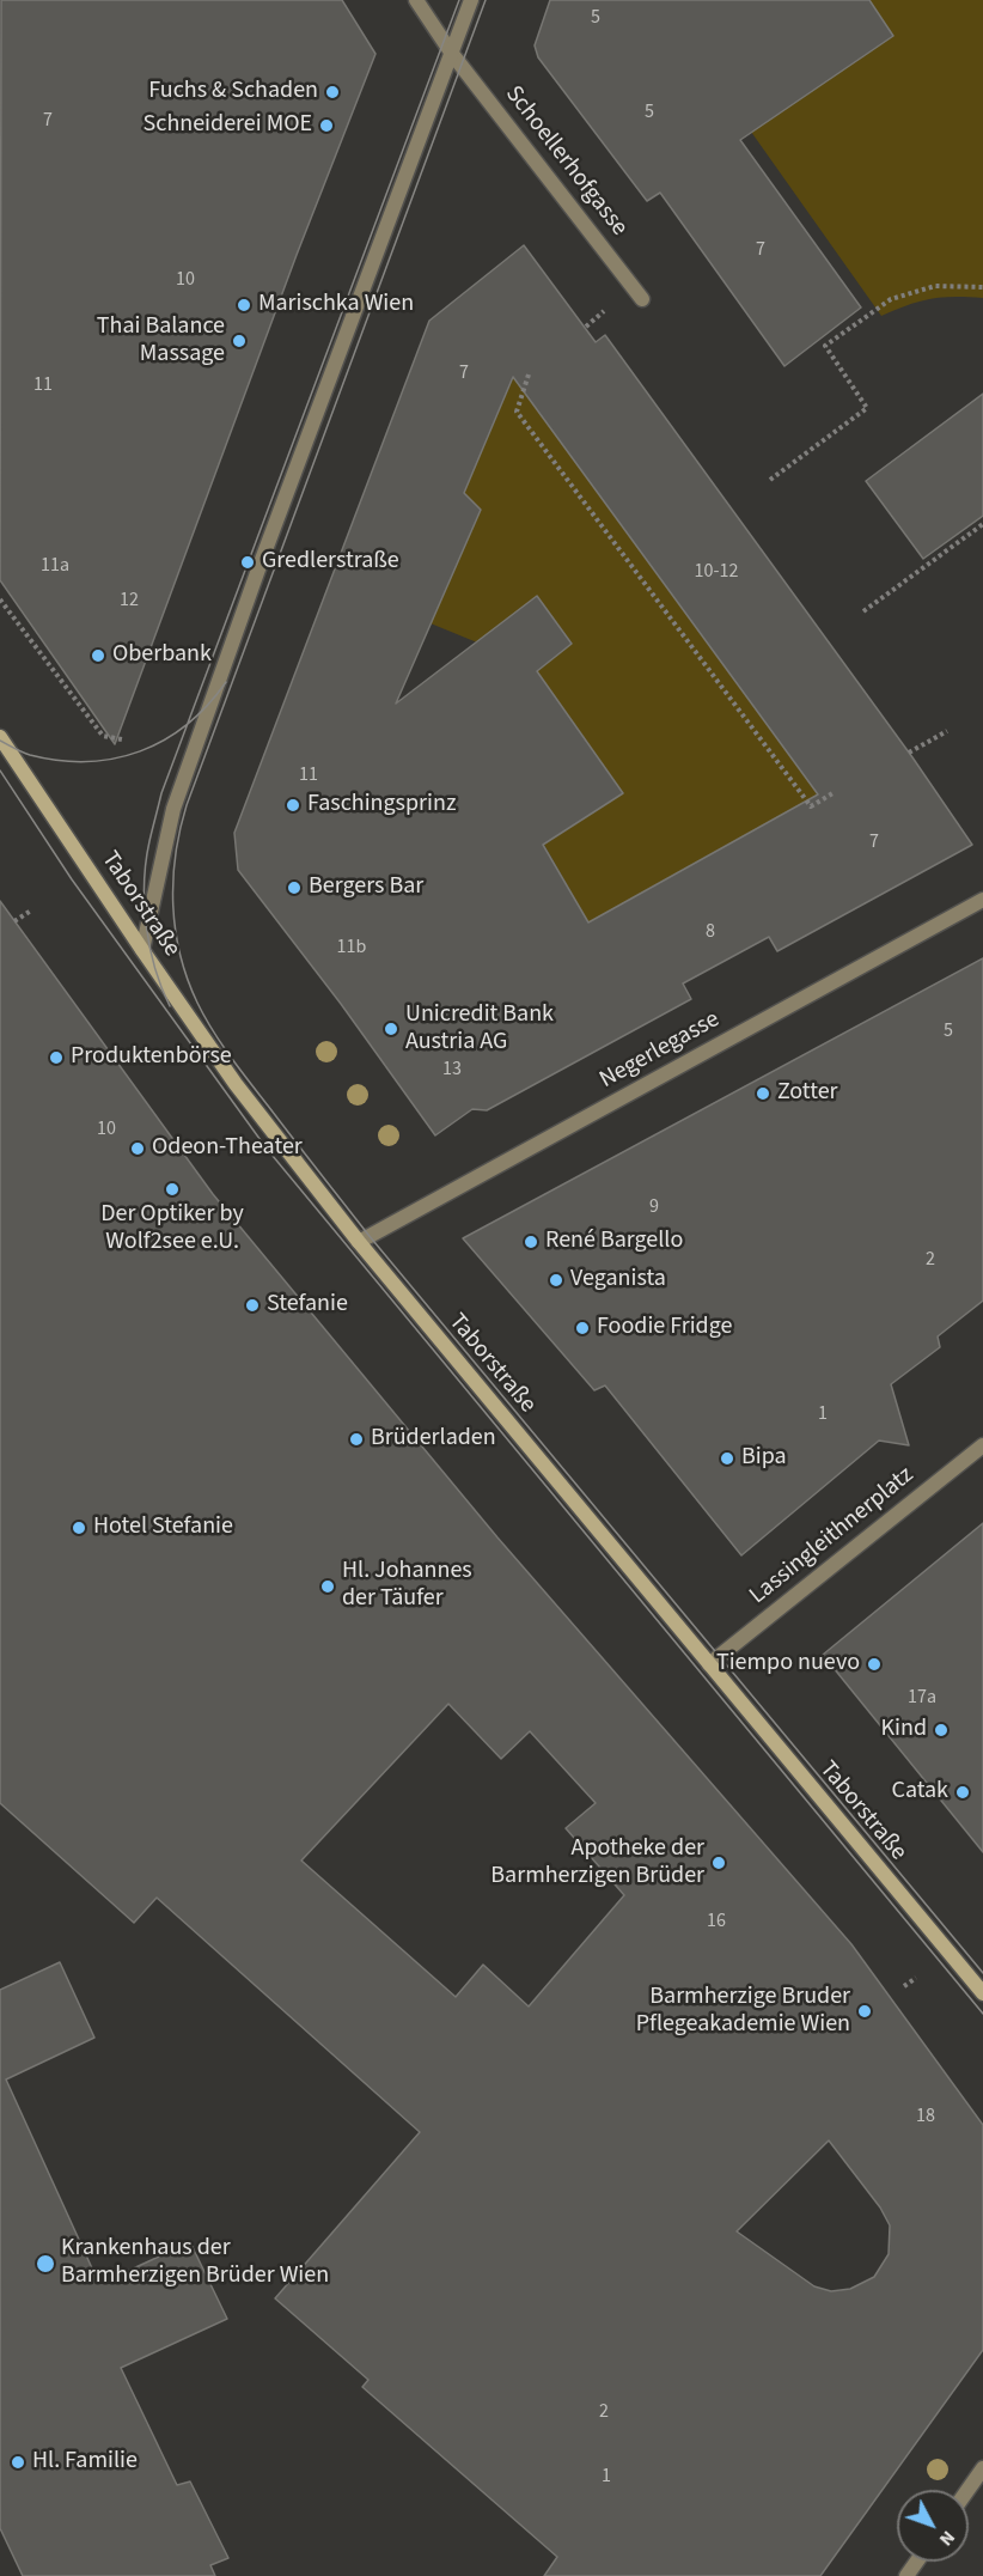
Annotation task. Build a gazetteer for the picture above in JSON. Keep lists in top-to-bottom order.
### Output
{
  "streets": {
    "main road": ["Taborstraße"],
    "street": ["Schoellerhofgasse", "Negerlegasse", "Lassingleithnerplatz"]
  },
  "crossings": [
    ["Taborstraße", "Negerlegasse"],
    ["Taborstraße", "Lassingleithnerplatz"]
  ],
  "places": [
    "Fuchs & Schaden",
    "Schneiderei MOE",
    "Marischka Wien",
    "Thai Balance Massage",
    "Gredlerstraße",
    "Oberbank",
    "Faschingsprinz",
    "Bergers Bar",
    "Unicredit Bank Austria AG",
    "Produktenbörse",
    "Zotter",
    "Odeon-Theater",
    "Der Optiker by Wolf2see e.U.",
    "René Bargello",
    "Veganista",
    "Stefanie",
    "Foodie Fridge",
    "Brüderladen",
    "Bipa",
    "Hotel Stefanie",
    "Hl. Johannes der Täufer",
    "Tiempo nuevo",
    "Kind",
    "Catak",
    "Apotheke der Barmherzigen Brüder",
    "Barmherzige Bruder Pflegeakademie Wien",
    "Krankenhaus der Barmherzigen Brüder Wien",
    "Hl. Familie"
  ],
  "house_numbers": [
    "5",
    "5",
    "7",
    "7",
    "10",
    "7",
    "11",
    "11a",
    "10-12",
    "12",
    "11",
    "7",
    "8",
    "11b",
    "5",
    "13",
    "10",
    "9",
    "2",
    "1",
    "17a",
    "16",
    "18",
    "2",
    "1"
  ],
  "north": "bottom right"
}
